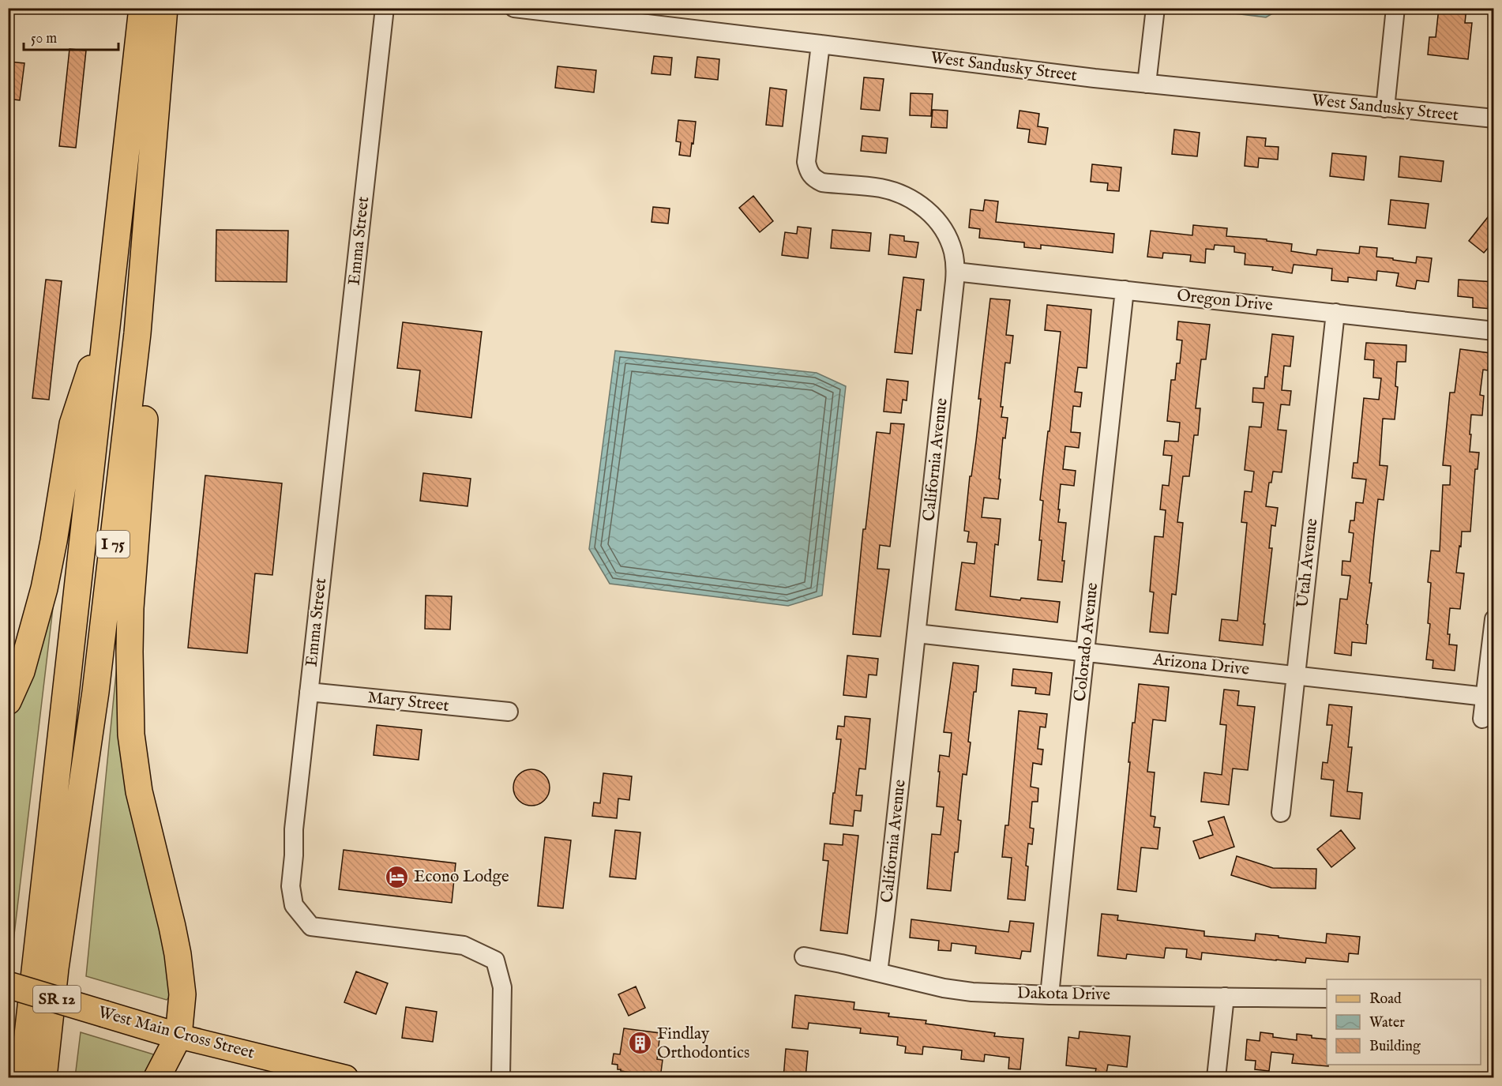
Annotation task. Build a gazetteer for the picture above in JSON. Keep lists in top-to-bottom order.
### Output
{
  "streets": {
    "highway": ["I 75", "SR 12", "West Main Cross Street"],
    "street": [
      "West Sandusky Street",
      "Emma Street",
      "Oregon Drive",
      "California Avenue",
      "Utah Avenue",
      "Colorado Avenue",
      "Arizona Drive",
      "Mary Street",
      "Dakota Drive"
    ]
  },
  "crossings": [
    ["West Sandusky Street", "California Avenue"],
    ["Emma Street", "Mary Street"],
    ["Oregon Drive", "California Avenue"],
    ["Oregon Drive", "Utah Avenue"],
    ["Oregon Drive", "Colorado Avenue"],
    ["California Avenue", "Arizona Drive"],
    ["California Avenue", "Dakota Drive"],
    ["Utah Avenue", "Arizona Drive"],
    ["Colorado Avenue", "Arizona Drive"],
    ["Colorado Avenue", "Dakota Drive"]
  ],
  "places": {
    "hotel": ["Econo Lodge"],
    "building": ["Findlay Orthodontics"]
  },
  "legend": ["Road", "Water", "Building"],
  "scale_bar": "50 m"
}
